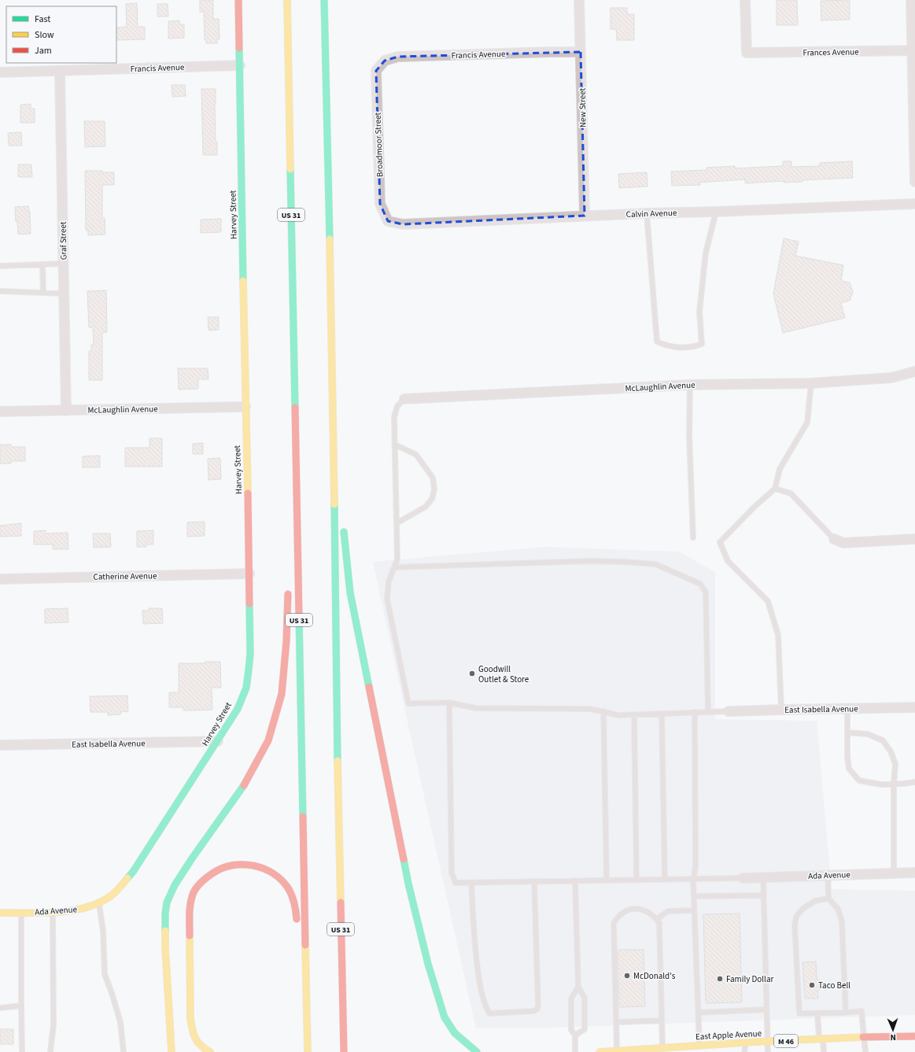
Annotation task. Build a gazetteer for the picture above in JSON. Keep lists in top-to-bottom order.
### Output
{
  "streets": {
    "main road": [
      "Harvey Street",
      "US 31",
      "Ada Avenue",
      "East Apple Avenue",
      "M 46"
    ],
    "street": [
      "Frances Avenue",
      "Francis Avenue",
      "New Street",
      "Broadmoor Street",
      "Calvin Avenue",
      "Graf Street",
      "McLaughlin Avenue",
      "Catherine Avenue",
      "East Isabella Avenue"
    ]
  },
  "crossings": [
    ["Francis Avenue", "New Street"],
    ["Francis Avenue", "Broadmoor Street"],
    ["Francis Avenue", "Harvey Street"],
    ["Francis Avenue", "Graf Street"],
    ["New Street", "Calvin Avenue"],
    ["Broadmoor Street", "Calvin Avenue"],
    ["Harvey Street", "McLaughlin Avenue"],
    ["Harvey Street", "Catherine Avenue"],
    ["Harvey Street", "East Isabella Avenue"],
    ["Harvey Street", "Ada Avenue"],
    ["Graf Street", "McLaughlin Avenue"]
  ],
  "places": [
    "Goodwill Outlet & Store",
    "McDonald's",
    "Family Dollar",
    "Taco Bell"
  ],
  "legend": ["Fast", "Slow", "Jam"],
  "north": "bottom"
}
